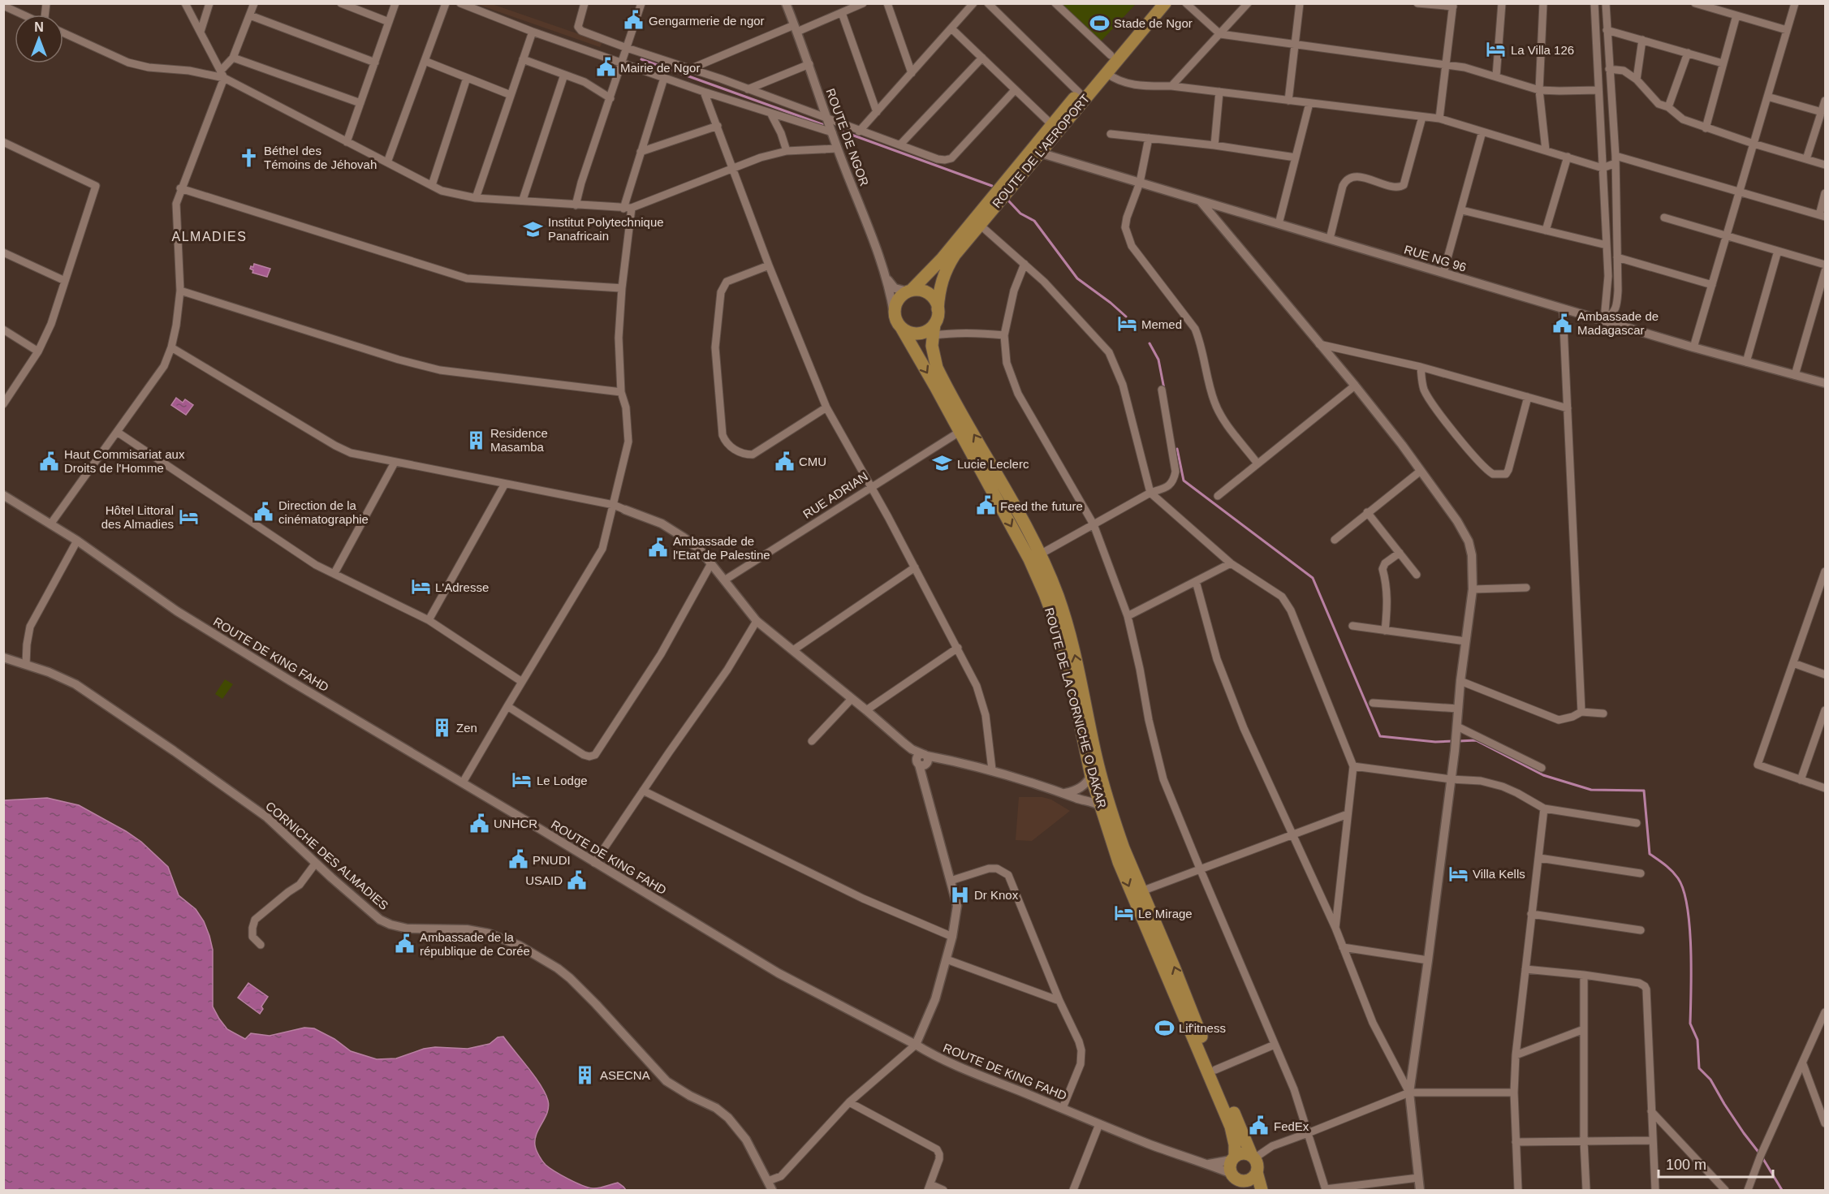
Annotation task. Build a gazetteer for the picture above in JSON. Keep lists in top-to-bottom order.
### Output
{
  "streets": {
    "highway": ["ROUTE DE L'AEROPORT", "ROUTE DE LA CORNICHE O DAKAR"],
    "street": [
      "ROUTE DE NGOR",
      "RUE NG 96",
      "RUE ADRIAN",
      "ROUTE DE KING FAHD",
      "CORNICHE DES ALMADIES"
    ]
  },
  "crossings": [
    ["ROUTE DE NGOR", "ROUTE DE L'AEROPORT"],
    ["ROUTE DE NGOR", "ROUTE DE LA CORNICHE O DAKAR"],
    ["ROUTE DE L'AEROPORT", "RUE NG 96"],
    ["ROUTE DE L'AEROPORT", "ROUTE DE LA CORNICHE O DAKAR"],
    ["RUE ADRIAN", "ROUTE DE LA CORNICHE O DAKAR"],
    ["ROUTE DE KING FAHD", "ROUTE DE LA CORNICHE O DAKAR"]
  ],
  "districts": ["ALMADIES"],
  "places": {
    "public building": [
      "Gengarmerie de ngor",
      "Mairie de Ngor",
      "Ambassade de Madagascar",
      "Haut Commisariat aux Droits de l'Homme",
      "CMU",
      "Feed the future",
      "Direction de la cinématographie",
      "Ambassade de l'Etat de Palestine",
      "UNHCR",
      "PNUDI",
      "USAID",
      "Ambassade de la république de Corée",
      "FedEx"
    ],
    "sports": ["Stade de Ngor", "Lif'itness"],
    "hotel": [
      "La Villa 126",
      "Memed",
      "Hôtel Littoral des Almadies",
      "L'Adresse",
      "Le Lodge",
      "Villa Kells",
      "Le Mirage"
    ],
    "church": ["Béthel des Témoins de Jéhovah"],
    "school or university": ["Institut Polytechnique Panafricain", "Lucie Leclerc"],
    "building": ["Residence Masamba", "Zen", "ASECNA"],
    "hospital": ["Dr Knox"]
  },
  "scale_bar": "100 m",
  "north": "top"
}
